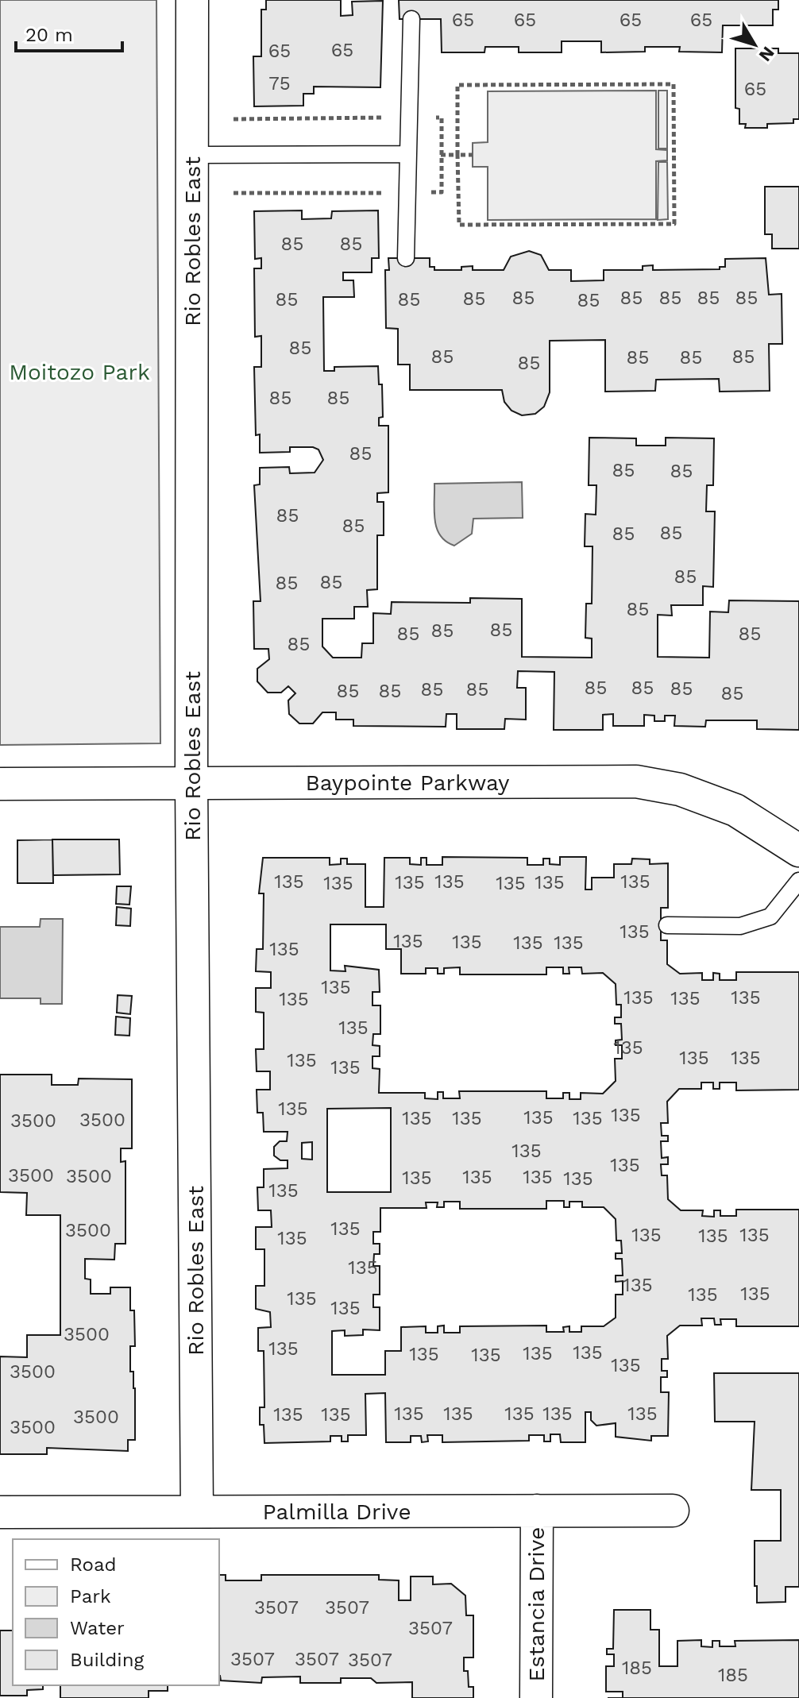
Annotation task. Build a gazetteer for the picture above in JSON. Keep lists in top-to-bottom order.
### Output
{
  "streets": {
    "street": [
      "Rio Robles East",
      "Baypointe Parkway",
      "Palmilla Drive",
      "Estancia Drive"
    ]
  },
  "crossings": [
    ["Rio Robles East", "Baypointe Parkway"],
    ["Rio Robles East", "Palmilla Drive"],
    ["Palmilla Drive", "Estancia Drive"]
  ],
  "parks": ["Moitozo Park"],
  "house_numbers": [
    "65",
    "65",
    "65",
    "65",
    "65",
    "65",
    "75",
    "65",
    "85",
    "85",
    "85",
    "85",
    "85",
    "85",
    "85",
    "85",
    "85",
    "85",
    "85",
    "85",
    "85",
    "85",
    "85",
    "85",
    "85",
    "85",
    "85",
    "85",
    "85",
    "85",
    "85",
    "85",
    "85",
    "85",
    "85",
    "85",
    "85",
    "85",
    "85",
    "85",
    "85",
    "85",
    "85",
    "85",
    "85",
    "85",
    "85",
    "85",
    "85",
    "85",
    "85",
    "135",
    "135",
    "135",
    "135",
    "135",
    "135",
    "135",
    "135",
    "135",
    "135",
    "135",
    "135",
    "135",
    "135",
    "135",
    "135",
    "135",
    "135",
    "135",
    "135",
    "135",
    "135",
    "135",
    "135",
    "135",
    "135",
    "135",
    "135",
    "135",
    "135",
    "3500",
    "3500",
    "135",
    "135",
    "3500",
    "3500",
    "135",
    "135",
    "135",
    "135",
    "135",
    "135",
    "3500",
    "135",
    "135",
    "135",
    "135",
    "135",
    "135",
    "135",
    "135",
    "135",
    "135",
    "3500",
    "135",
    "135",
    "135",
    "135",
    "135",
    "135",
    "3500",
    "135",
    "135",
    "135",
    "135",
    "135",
    "135",
    "135",
    "3500",
    "3500",
    "3507",
    "3507",
    "3507",
    "3507",
    "3507",
    "3507",
    "185",
    "185"
  ],
  "legend": [
    "Road",
    "Park",
    "Water",
    "Building"
  ],
  "scale_bar": "20 m",
  "north": "bottom right"
}
